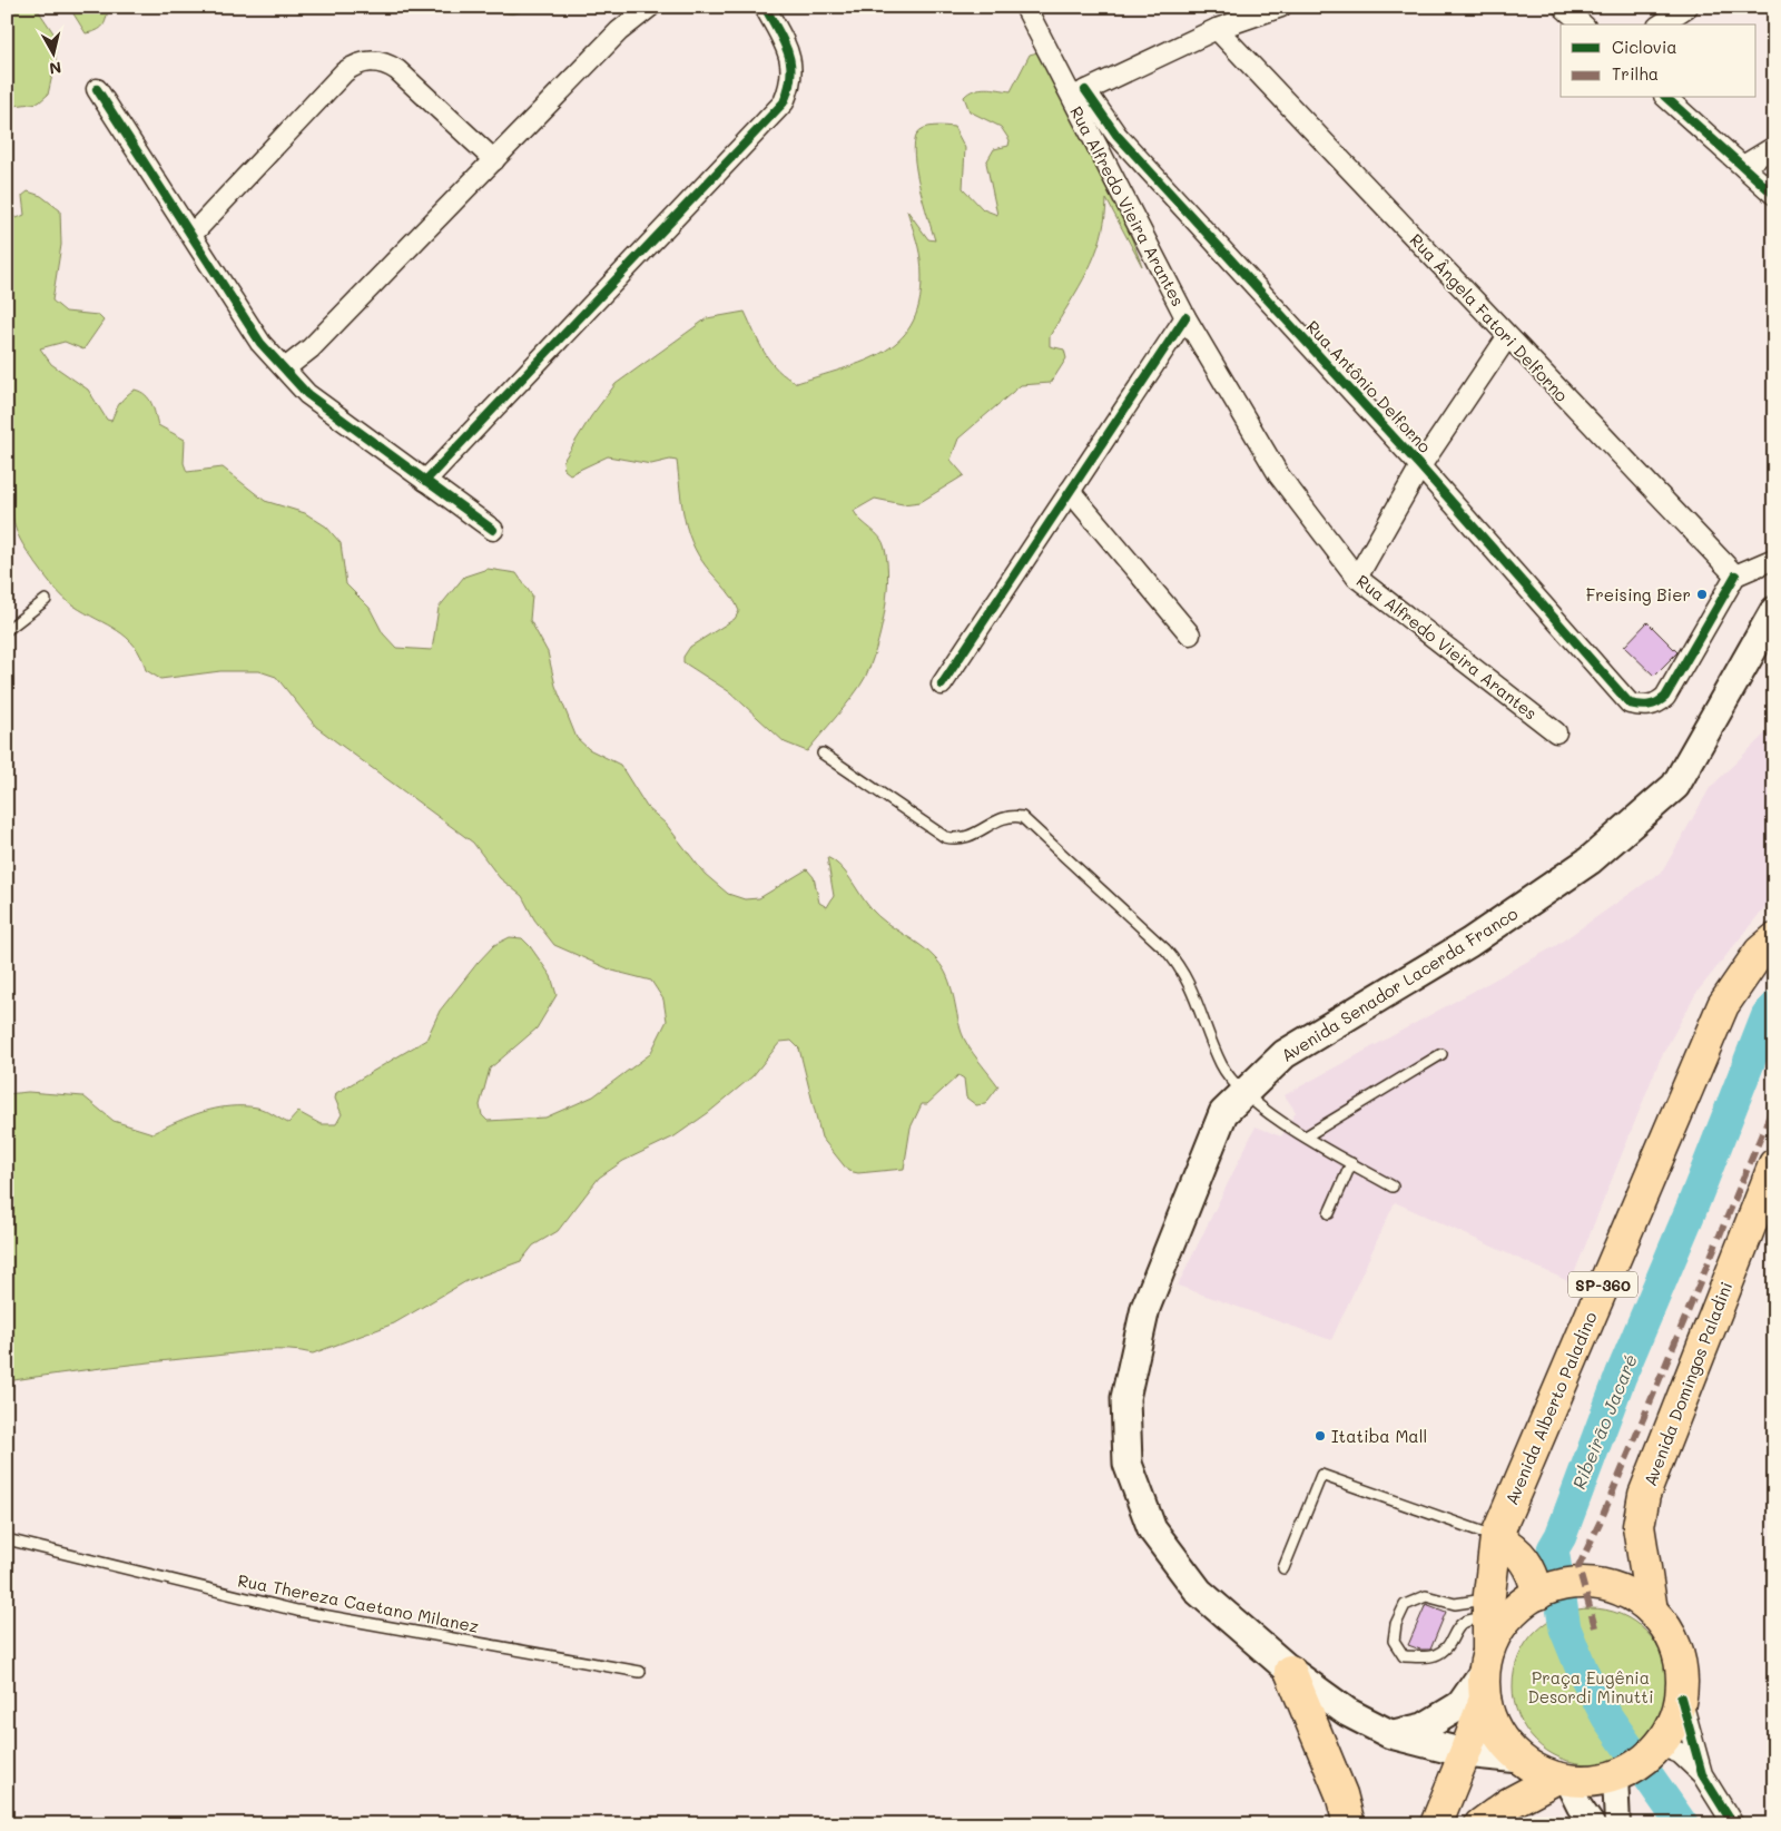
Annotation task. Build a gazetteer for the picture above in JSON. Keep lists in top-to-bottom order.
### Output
{
  "streets": {
    "main road": [
      "Avenida Senador Lacerda Franco",
      "SP-360",
      "Avenida Domingos Paladini",
      "Avenida Alberto Paladino"
    ],
    "street": ["Rua Alfredo Vieira Arantes", "Rua Ângela Fatori Delforno", "Rua Antônio Delforno"],
    "lane": ["Rua Thereza Caetano Milanez"]
  },
  "crossings": [
    ["Rua Alfredo Vieira Arantes", "Rua Antônio Delforno"],
    ["Rua Ângela Fatori Delforno", "Rua Antônio Delforno"],
    ["Avenida Senador Lacerda Franco", "Avenida Domingos Paladini"],
    ["Avenida Senador Lacerda Franco", "Avenida Alberto Paladino"],
    ["Avenida Domingos Paladini", "Avenida Alberto Paladino"]
  ],
  "water": ["Ribeirão Jacaré"],
  "parks": ["Praça Eugênia Desordi Minutti"],
  "places": ["Freising Bier", "Itatiba Mall"],
  "legend": ["Ciclovia", "Trilha"],
  "north": "bottom"
}
